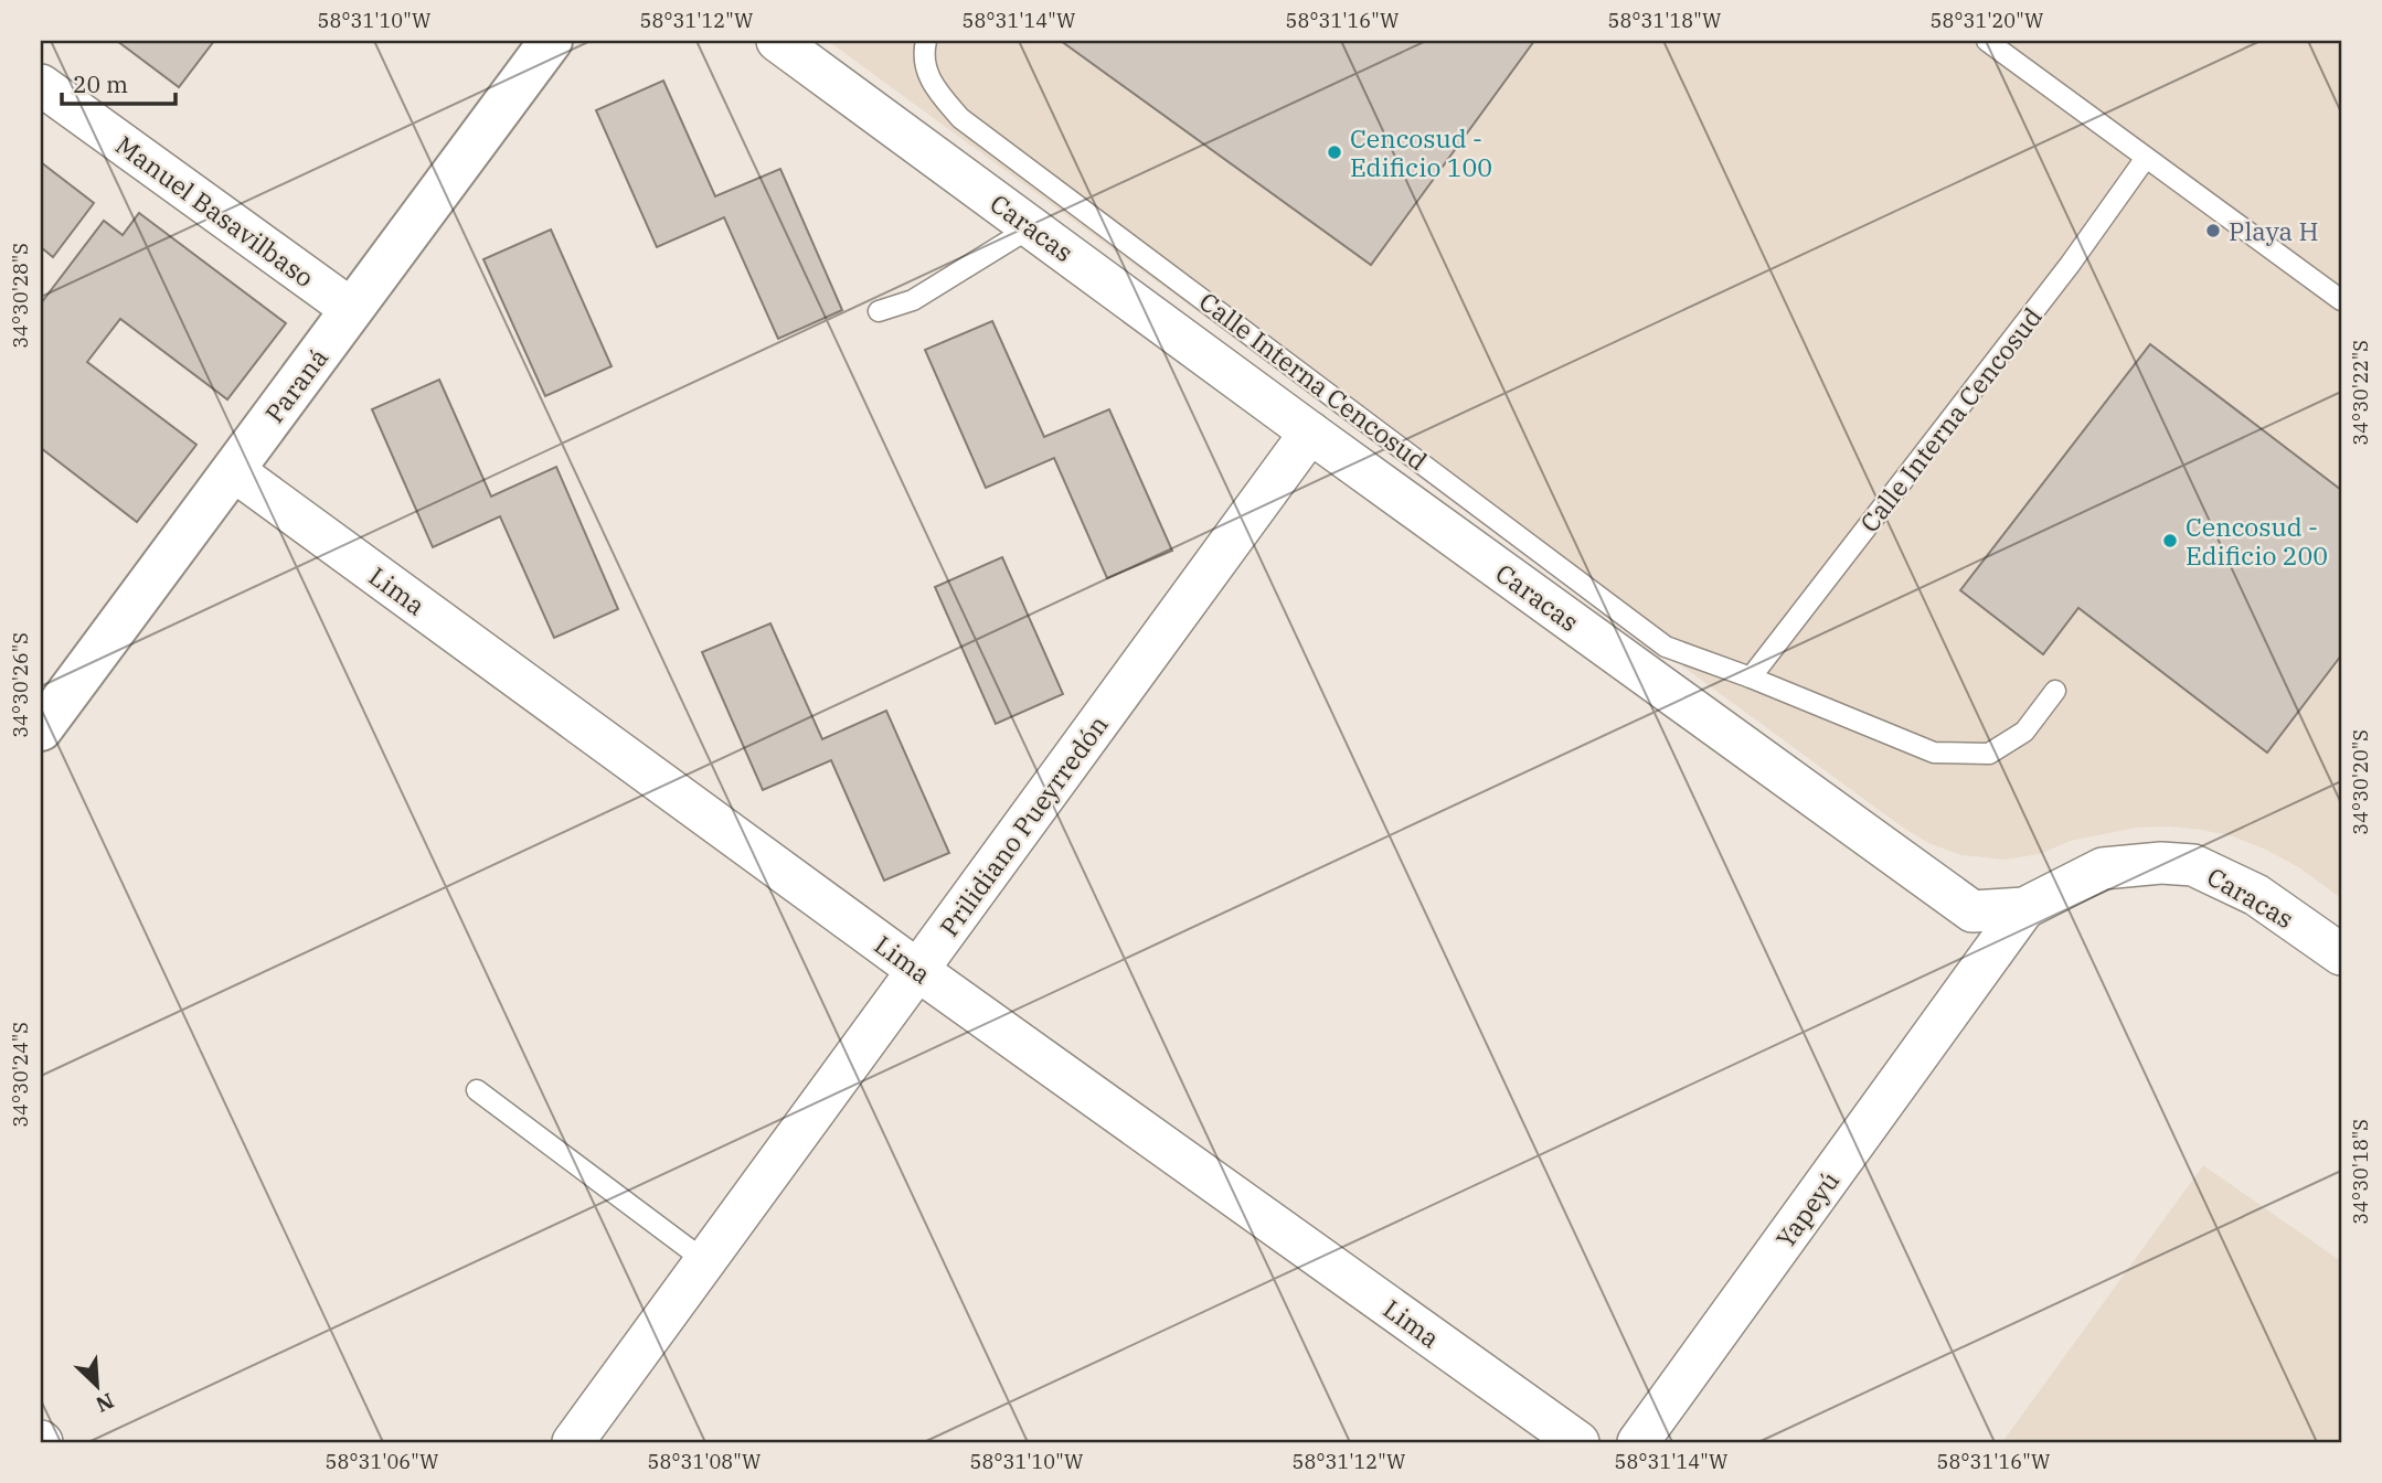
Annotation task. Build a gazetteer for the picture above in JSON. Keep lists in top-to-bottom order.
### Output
{
  "streets": {
    "street": [
      "Manuel Basavilbaso",
      "Caracas",
      "Paraná",
      "Lima",
      "Prilidiano Pueyrredón",
      "Yapeyú"
    ],
    "lane": ["Calle Interna Cencosud"]
  },
  "crossings": [
    ["Manuel Basavilbaso", "Paraná"],
    ["Caracas", "Prilidiano Pueyrredón"],
    ["Caracas", "Yapeyú"],
    ["Paraná", "Lima"],
    ["Lima", "Prilidiano Pueyrredón"]
  ],
  "places": ["Cencosud - Edificio 100", "Playa H", "Cencosud - Edificio 200"],
  "scale_bar": "20 m",
  "north": "bottom right",
  "coordinates": [
    "58°31'10\"W",
    "58°31'12\"W",
    "58°31'14\"W",
    "58°31'16\"W",
    "58°31'18\"W",
    "58°31'20\"W",
    "34°30'28\"S",
    "34°30'22\"S",
    "34°30'26\"S",
    "34°30'20\"S",
    "34°30'24\"S",
    "34°30'18\"S",
    "58°31'06\"W",
    "58°31'08\"W"
  ]
}
